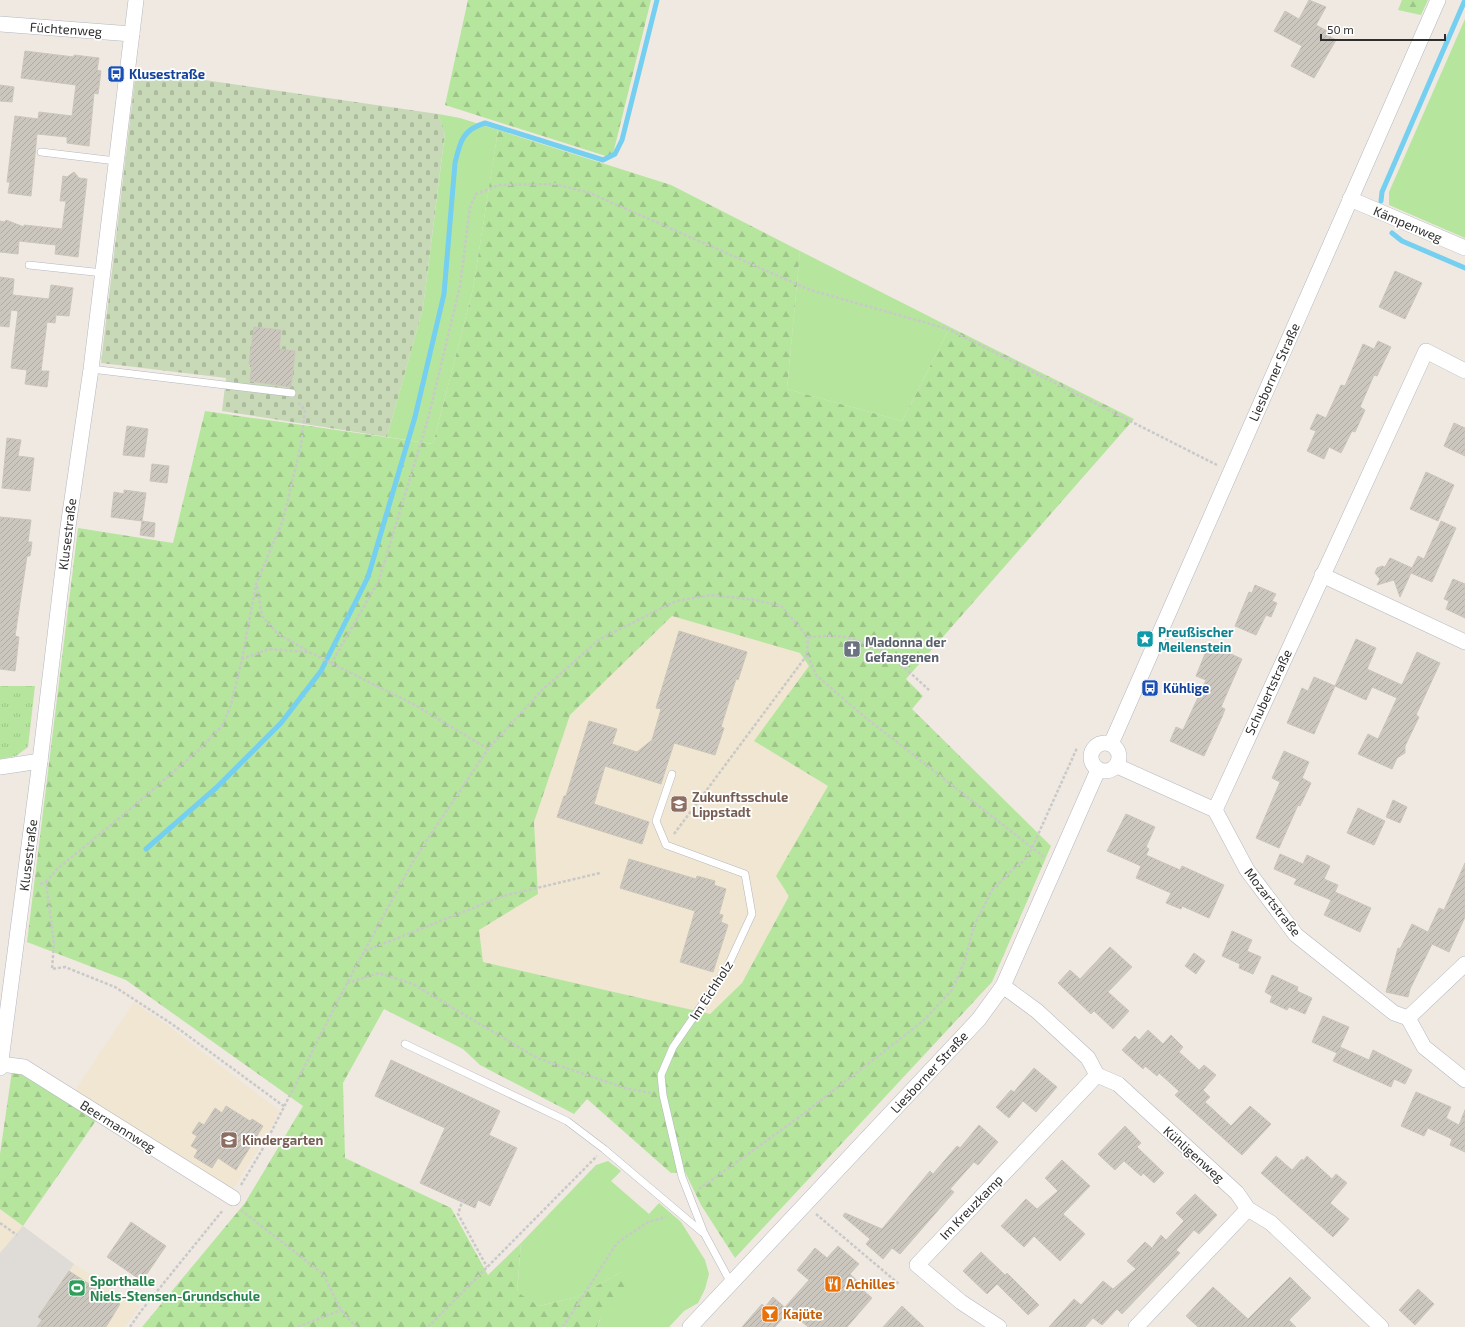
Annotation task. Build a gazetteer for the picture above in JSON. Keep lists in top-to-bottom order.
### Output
{
  "streets": {
    "street": [
      "Füchtenweg",
      "Kämpenweg",
      "Liesborner Straße",
      "Klusestraße",
      "Schubertstraße",
      "Mozartstraße",
      "Beermannweg",
      "Kühligenweg",
      "Im Kreuzkamp"
    ],
    "lane": ["Im Eichholz"]
  },
  "crossings": [
    ["Füchtenweg", "Klusestraße"],
    ["Kämpenweg", "Liesborner Straße"],
    ["Liesborner Straße", "Im Eichholz"],
    ["Klusestraße", "Beermannweg"],
    ["Schubertstraße", "Mozartstraße"],
    ["Kühligenweg", "Im Kreuzkamp"]
  ],
  "places": {
    "bus stop": ["Klusestraße", "Kühlige"],
    "place": ["Preußischer Meilenstein"],
    "church": ["Madonna der Gefangenen"],
    "school or university": ["Zukunftsschule Lippstadt", "Kindergarten"],
    "restaurant": ["Achilles"],
    "sports": ["Sporthalle Niels-Stensen-Grundschule"],
    "bar": ["Kajüte"]
  },
  "scale_bar": "50 m"
}
